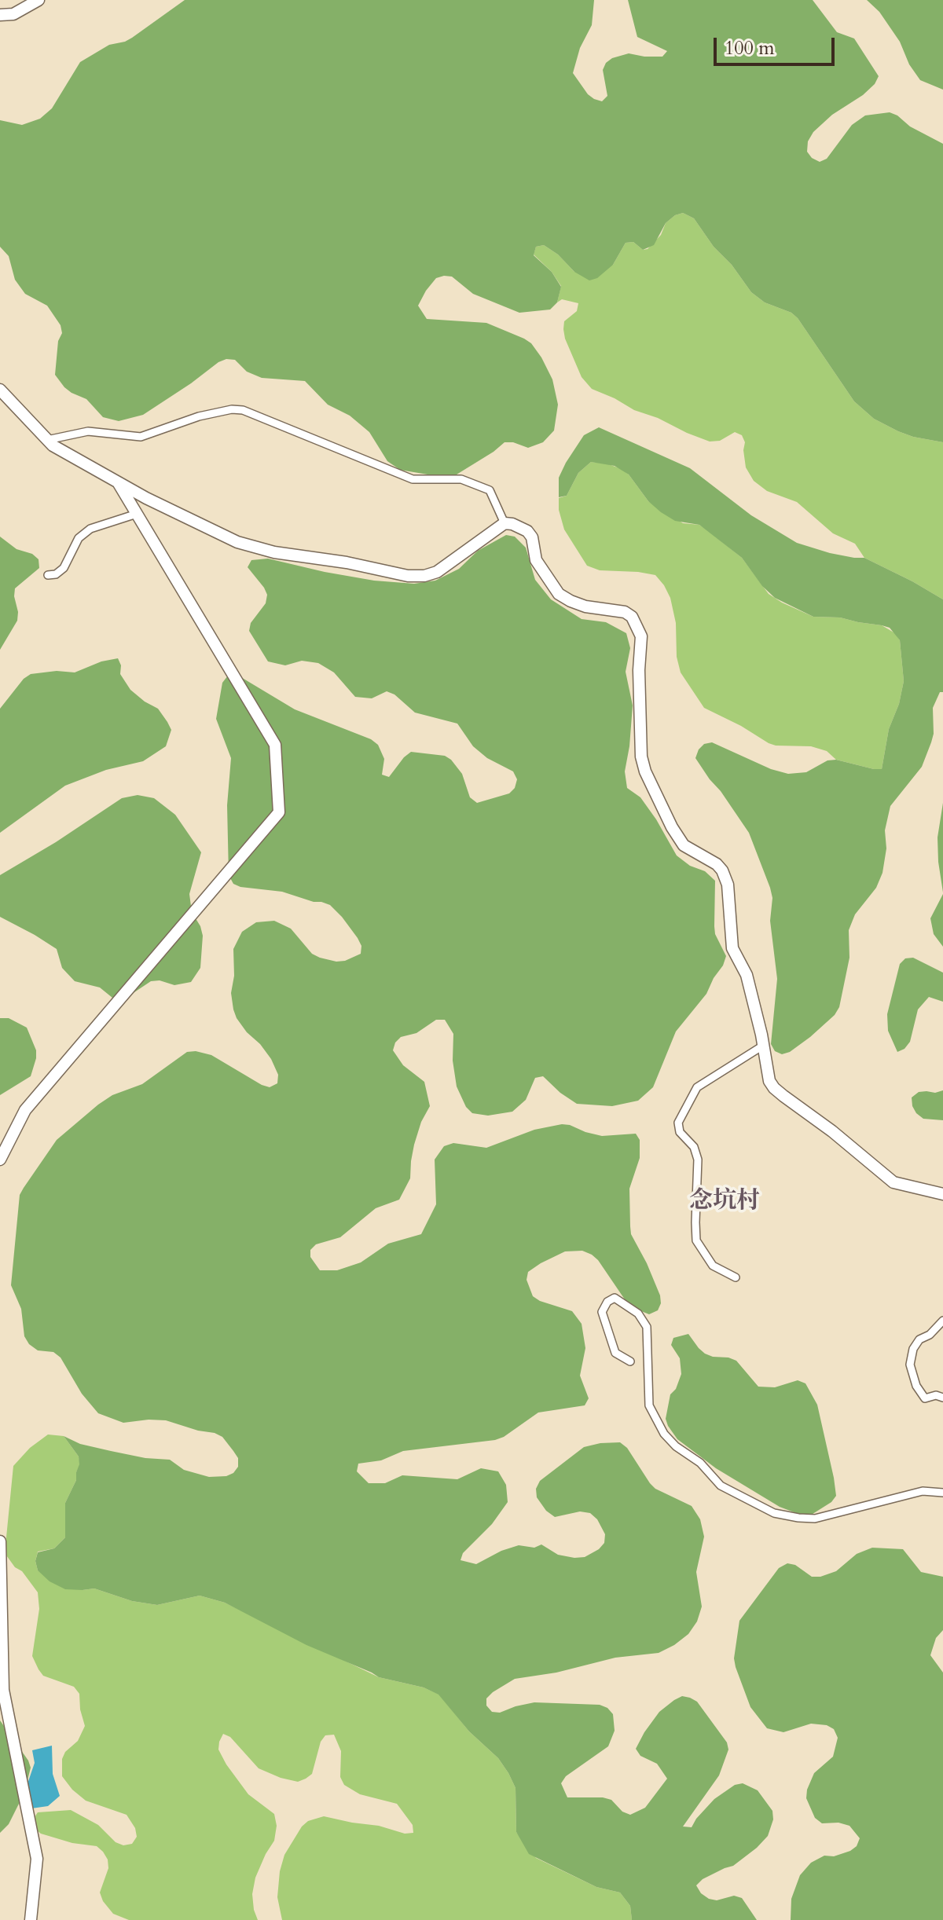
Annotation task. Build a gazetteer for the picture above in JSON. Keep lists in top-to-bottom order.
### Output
{
  "districts": ["念坑村"],
  "scale_bar": "100 m"
}
